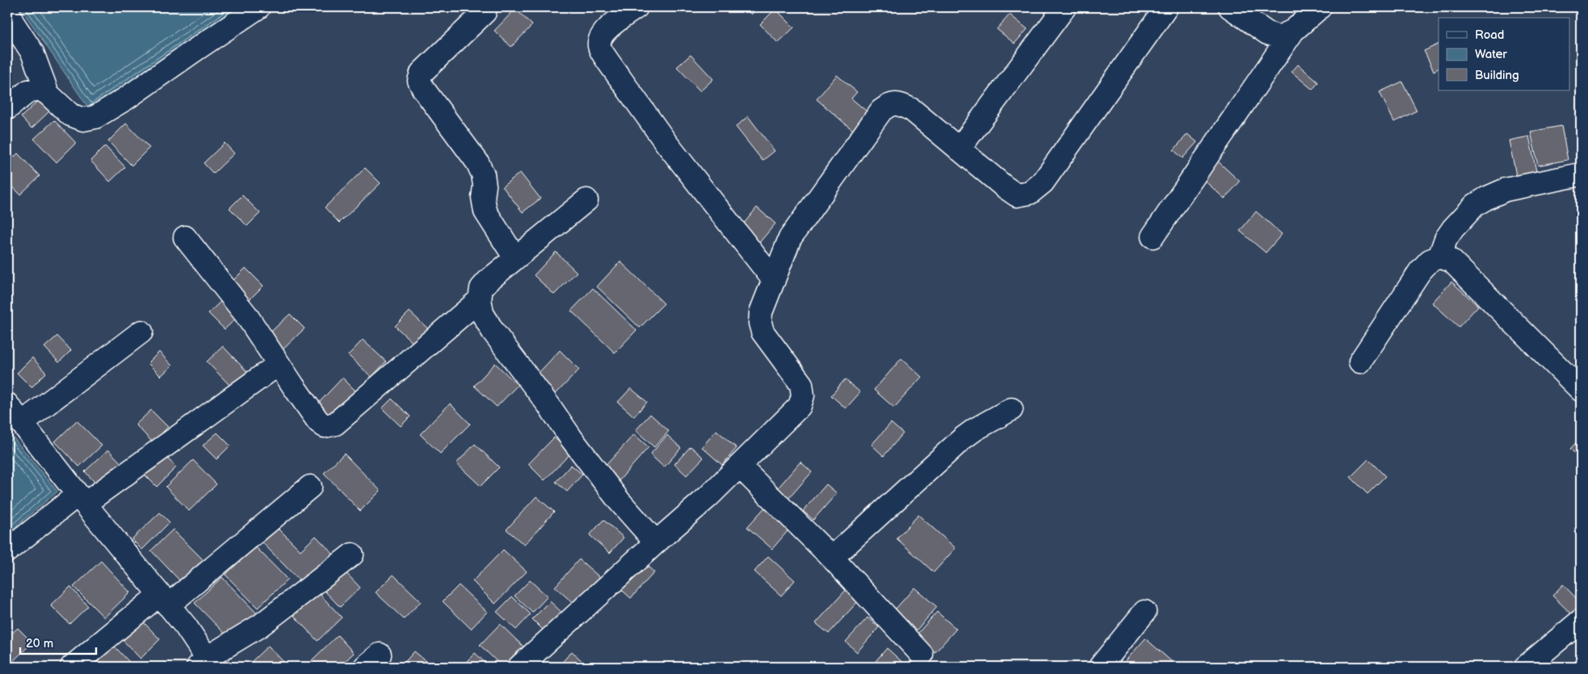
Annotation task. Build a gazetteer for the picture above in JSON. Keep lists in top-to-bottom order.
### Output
{
  "legend": ["Road", "Water", "Building"],
  "scale_bar": "20 m"
}
